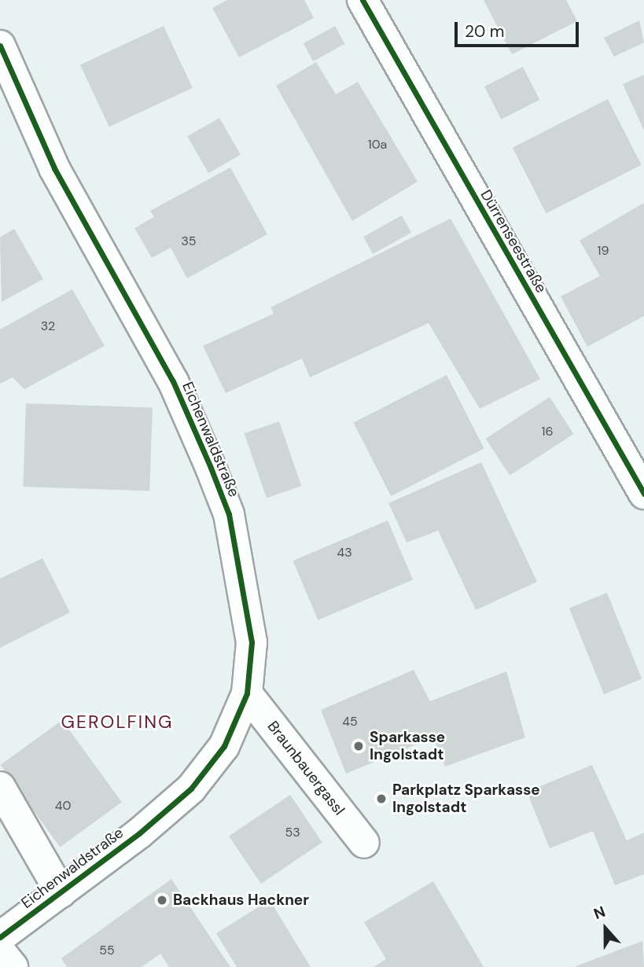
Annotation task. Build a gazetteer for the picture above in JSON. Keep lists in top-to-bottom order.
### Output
{
  "streets": {
    "street": ["Dürrenseestraße", "Eichenwaldstraße", "Braunbauergassl"]
  },
  "crossings": [
    ["Eichenwaldstraße", "Braunbauergassl"]
  ],
  "districts": ["GEROLFING"],
  "places": ["Sparkasse Ingolstadt", "Parkplatz Sparkasse Ingolstadt", "Backhaus Hackner"],
  "house_numbers": [
    "10a",
    "35",
    "19",
    "32",
    "16",
    "43",
    "45",
    "40",
    "53",
    "55"
  ],
  "scale_bar": "20 m",
  "north": "top"
}
